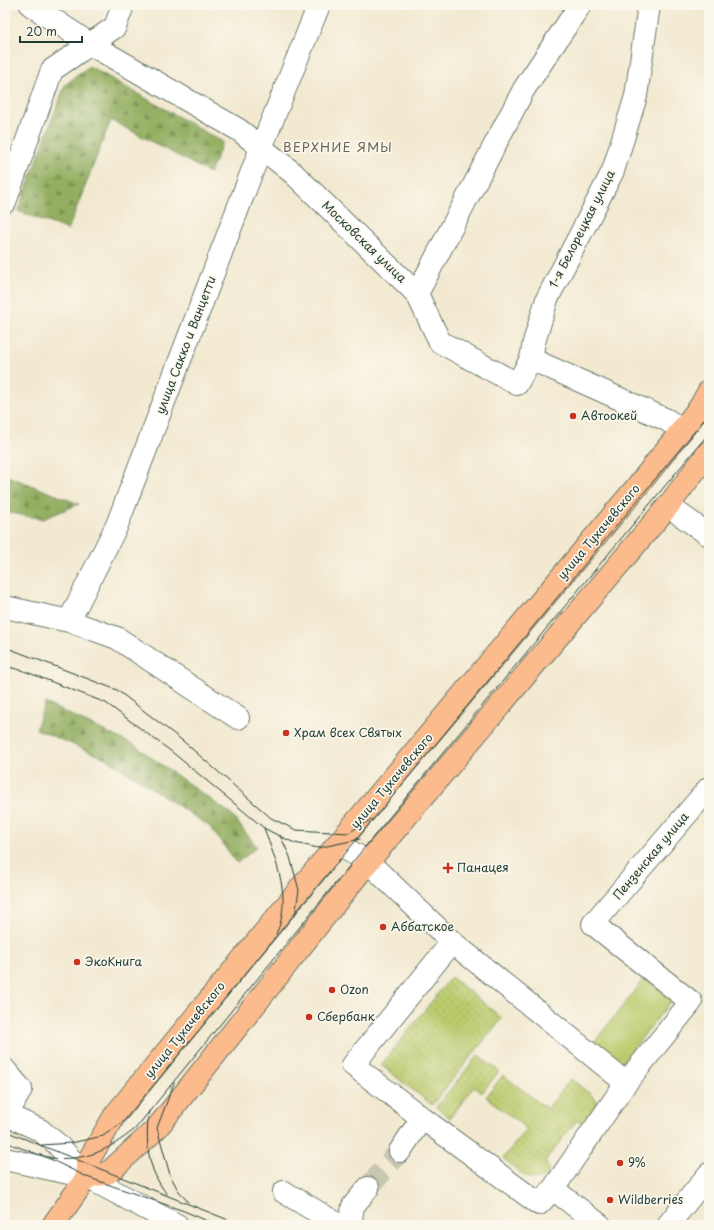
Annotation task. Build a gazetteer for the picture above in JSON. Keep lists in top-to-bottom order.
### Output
{
  "streets": {
    "main road": ["улица Тухачевского"],
    "street": [
      "1-я Белорецкая улица",
      "Московская улица",
      "улица Сакко и Ванцетти",
      "Пензенская улица"
    ]
  },
  "crossings": [
    ["1-я Белорецкая улица", "Московская улица"],
    ["Московская улица", "улица Сакко и Ванцетти"]
  ],
  "districts": ["ВЕРХНИЕ ЯМЫ"],
  "places": {
    "other": [
      "Автоокей",
      "Храм всех Святых",
      "Аббатское",
      "ЭкоКнига",
      "Ozon",
      "Сбербанк",
      "9%",
      "Wildberries"
    ],
    "health": ["Панацея"]
  },
  "scale_bar": "20 m"
}
